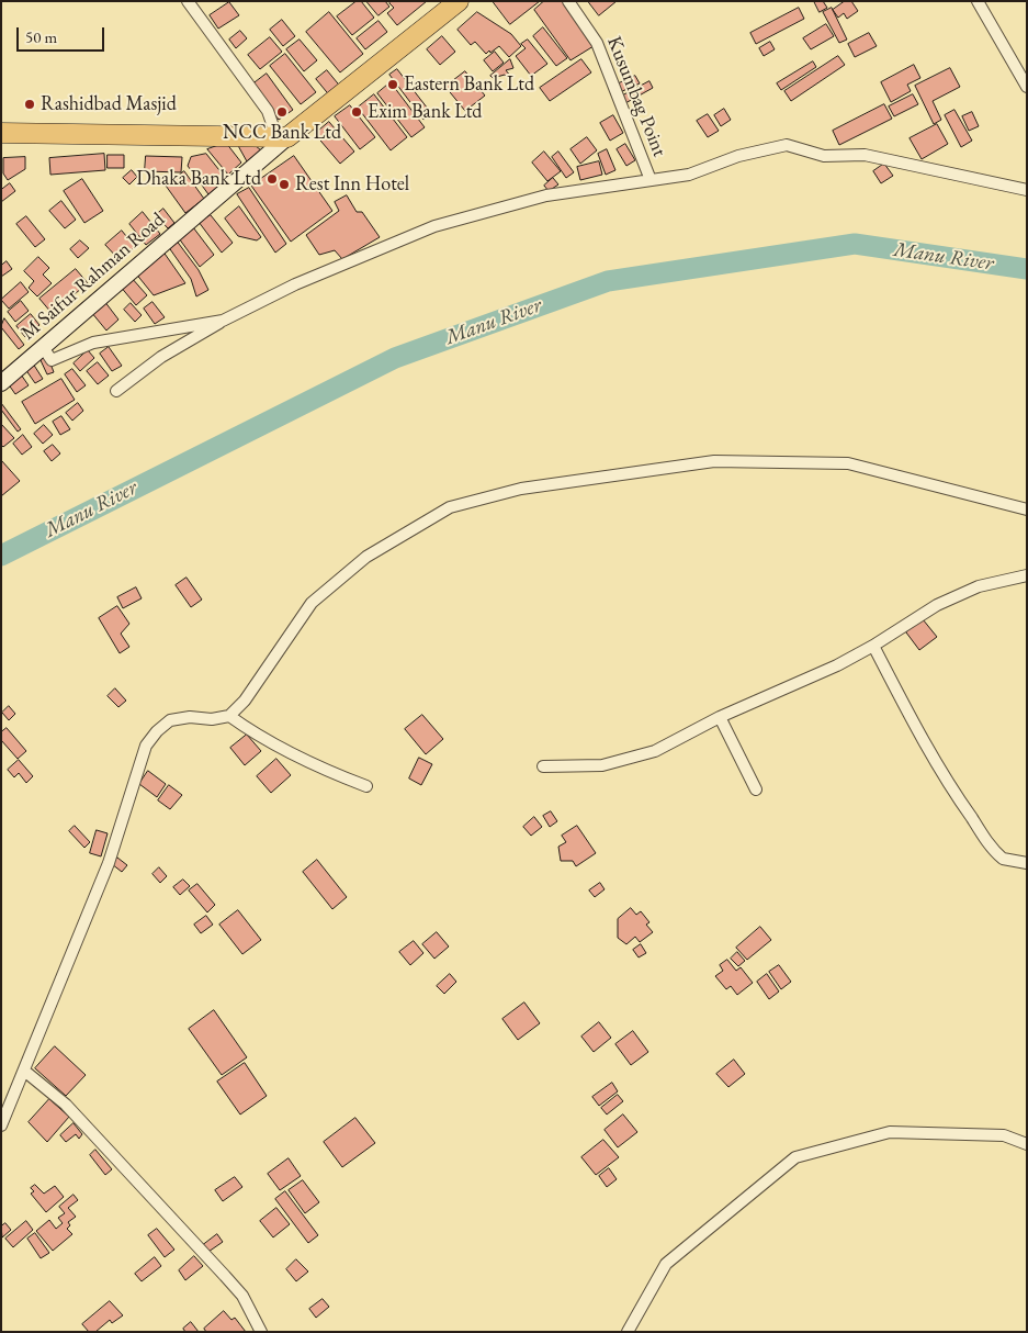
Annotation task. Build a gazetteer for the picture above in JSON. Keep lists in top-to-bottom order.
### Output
{
  "streets": {
    "main road": ["M Saifur Rahman Road"],
    "street": ["Kusumbag Point"]
  },
  "water": ["Manu River"],
  "places": [
    "Eastern Bank Ltd",
    "Rashidbad Masjid",
    "NCC Bank Ltd",
    "Exim Bank Ltd",
    "Dhaka Bank Ltd",
    "Rest Inn Hotel"
  ],
  "scale_bar": "50 m"
}
